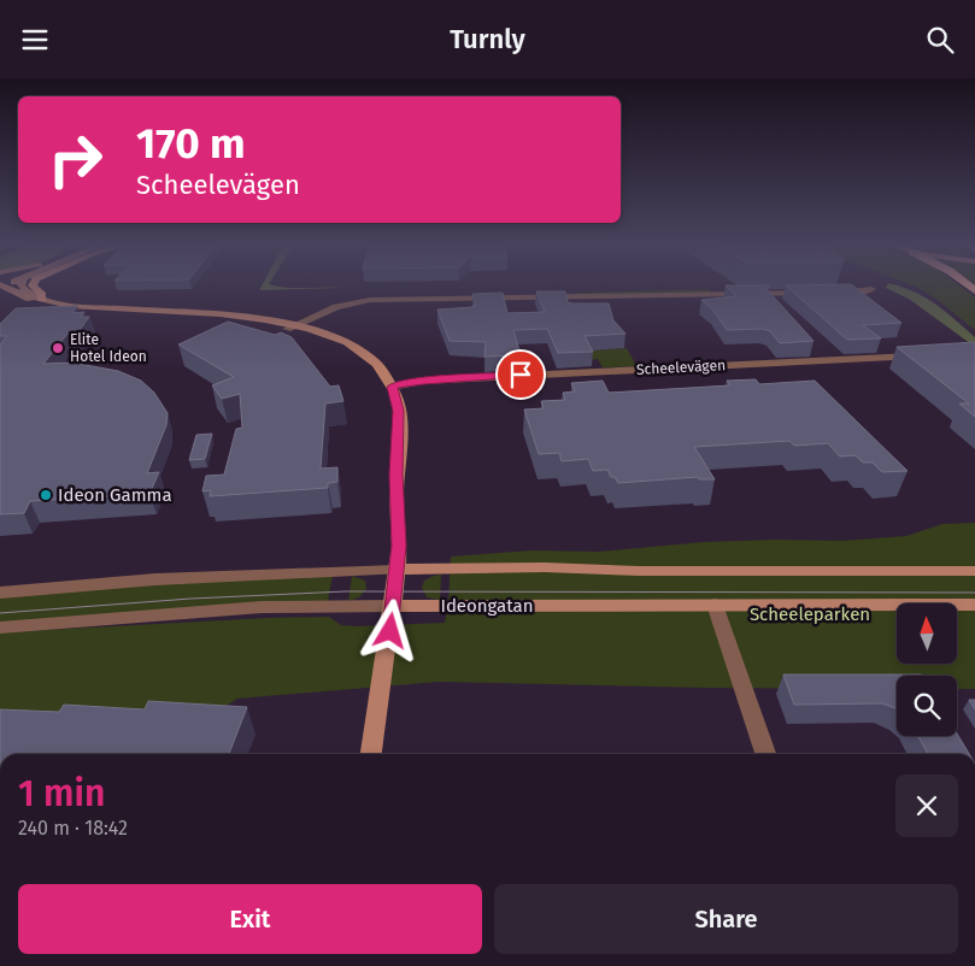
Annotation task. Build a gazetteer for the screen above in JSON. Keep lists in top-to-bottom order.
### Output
{
  "streets": {
    "street": ["Scheelevägen", "Ideongatan"]
  },
  "parks": ["Scheeleparken"],
  "places": ["Elite Hotel Ideon", "Ideon Gamma"],
  "north": "top",
  "page": {
    "header": "Turnly",
    "turn": ["170 m", "Scheelevägen"],
    "heading": ["1 min", "240 m · 18:42"],
    "buttons": ["Exit", "Share"]
  }
}
